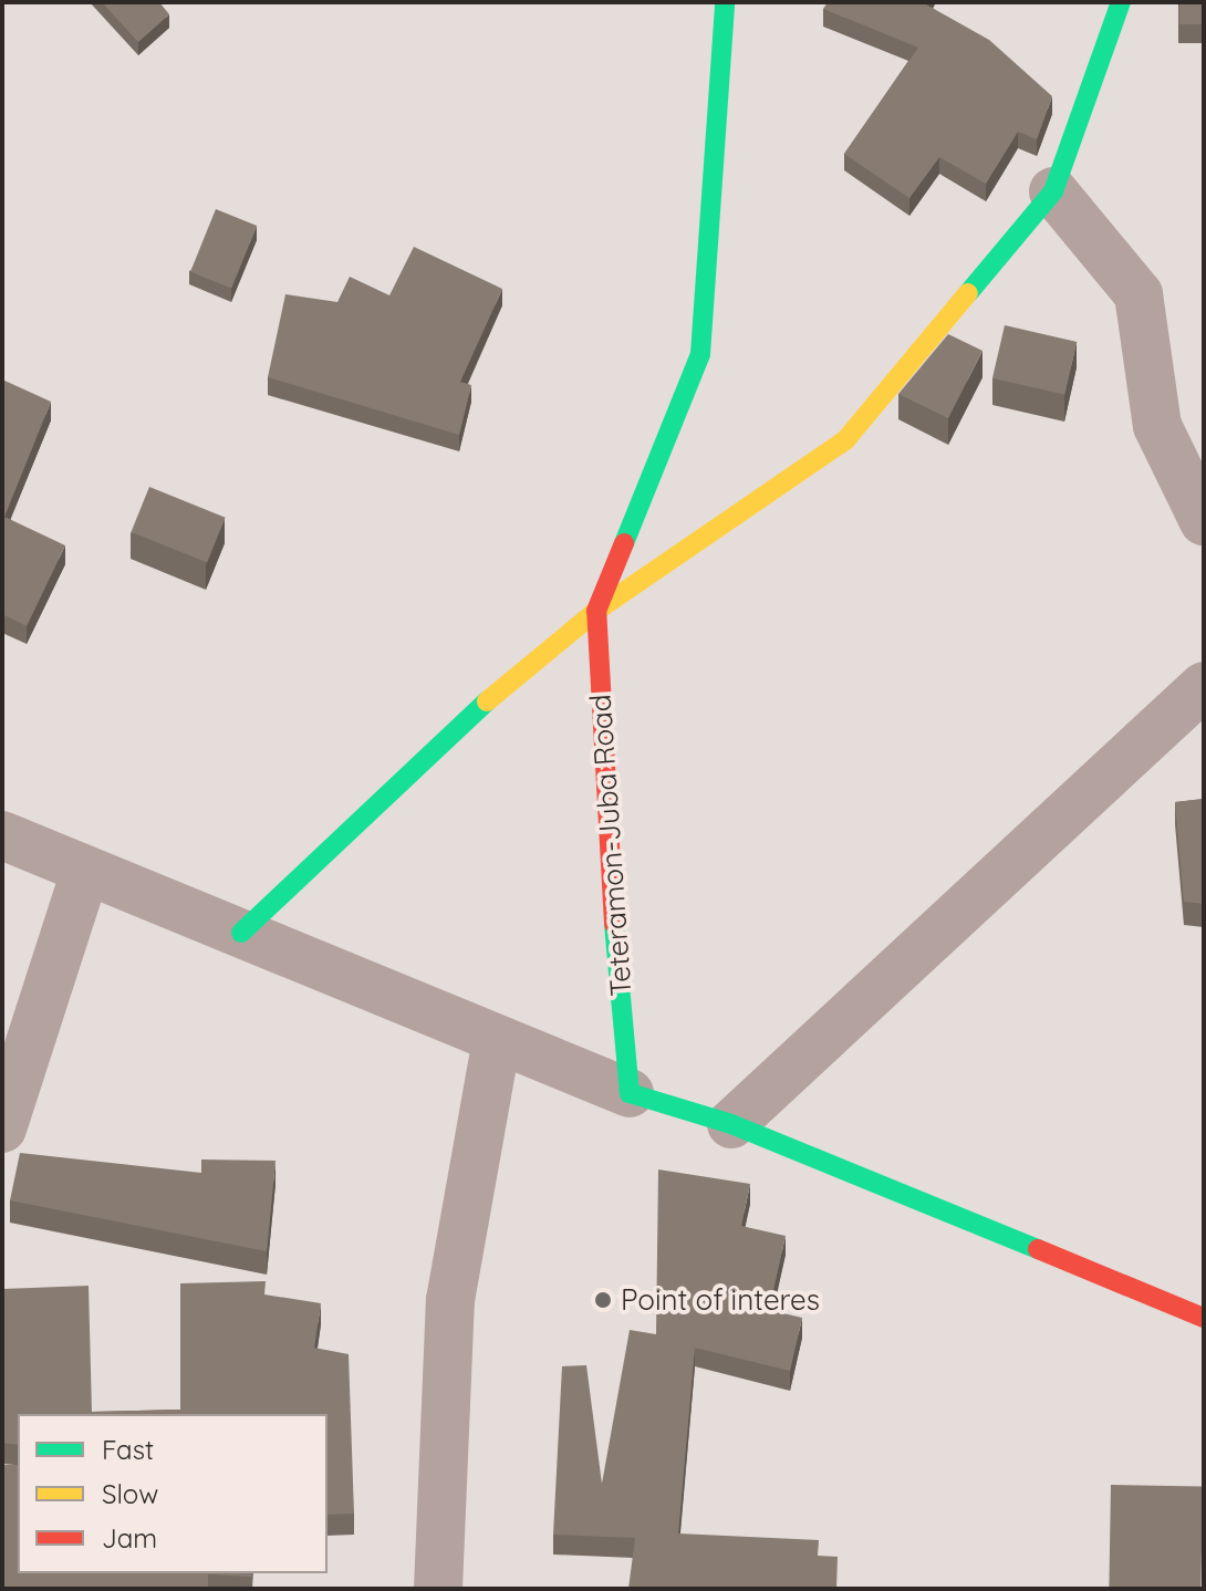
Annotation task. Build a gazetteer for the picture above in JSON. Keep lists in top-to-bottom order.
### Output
{
  "streets": {
    "street": ["Teteramon-Juba Road"]
  },
  "places": ["Point of interes"],
  "legend": ["Fast", "Slow", "Jam"]
}
